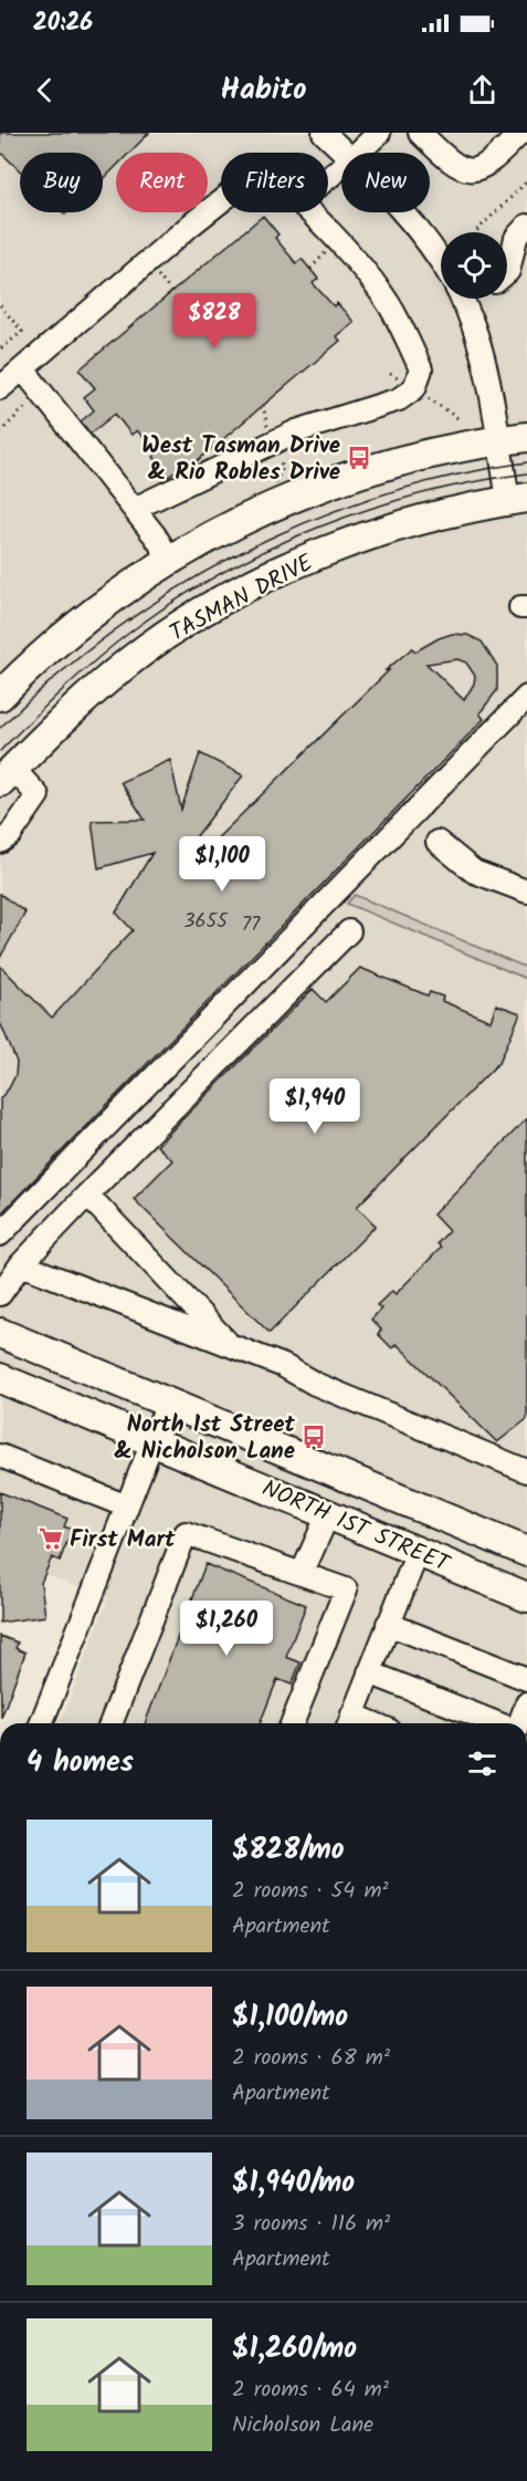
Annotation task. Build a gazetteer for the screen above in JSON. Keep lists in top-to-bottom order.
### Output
{
  "streets": {
    "main road": ["TASMAN DRIVE", "NORTH 1ST STREET"]
  },
  "places": {
    "bus stop": ["West Tasman Drive & Rio Robles Drive", "North 1st Street & Nicholson Lane"],
    "supermarket": ["First Mart"]
  },
  "house_numbers": ["3655", "77"],
  "page": {
    "status": "20:26",
    "header": "Habito",
    "chip": [
      "Buy",
      "Rent",
      "Filters",
      "New"
    ],
    "price": [
      "$828",
      "$1,100",
      "$1,940",
      "$1,260"
    ],
    "heading": "4 homes",
    "list": [
      {
        "name": "$828/mo",
        "note": "2 rooms · 54 m² · Apartment"
      },
      {
        "name": "$1,100/mo",
        "note": "2 rooms · 68 m² · Apartment"
      },
      {
        "name": "$1,940/mo",
        "note": "3 rooms · 116 m² · Apartment"
      },
      {
        "name": "$1,260/mo",
        "note": "2 rooms · 64 m² · Nicholson Lane"
      }
    ]
  }
}
